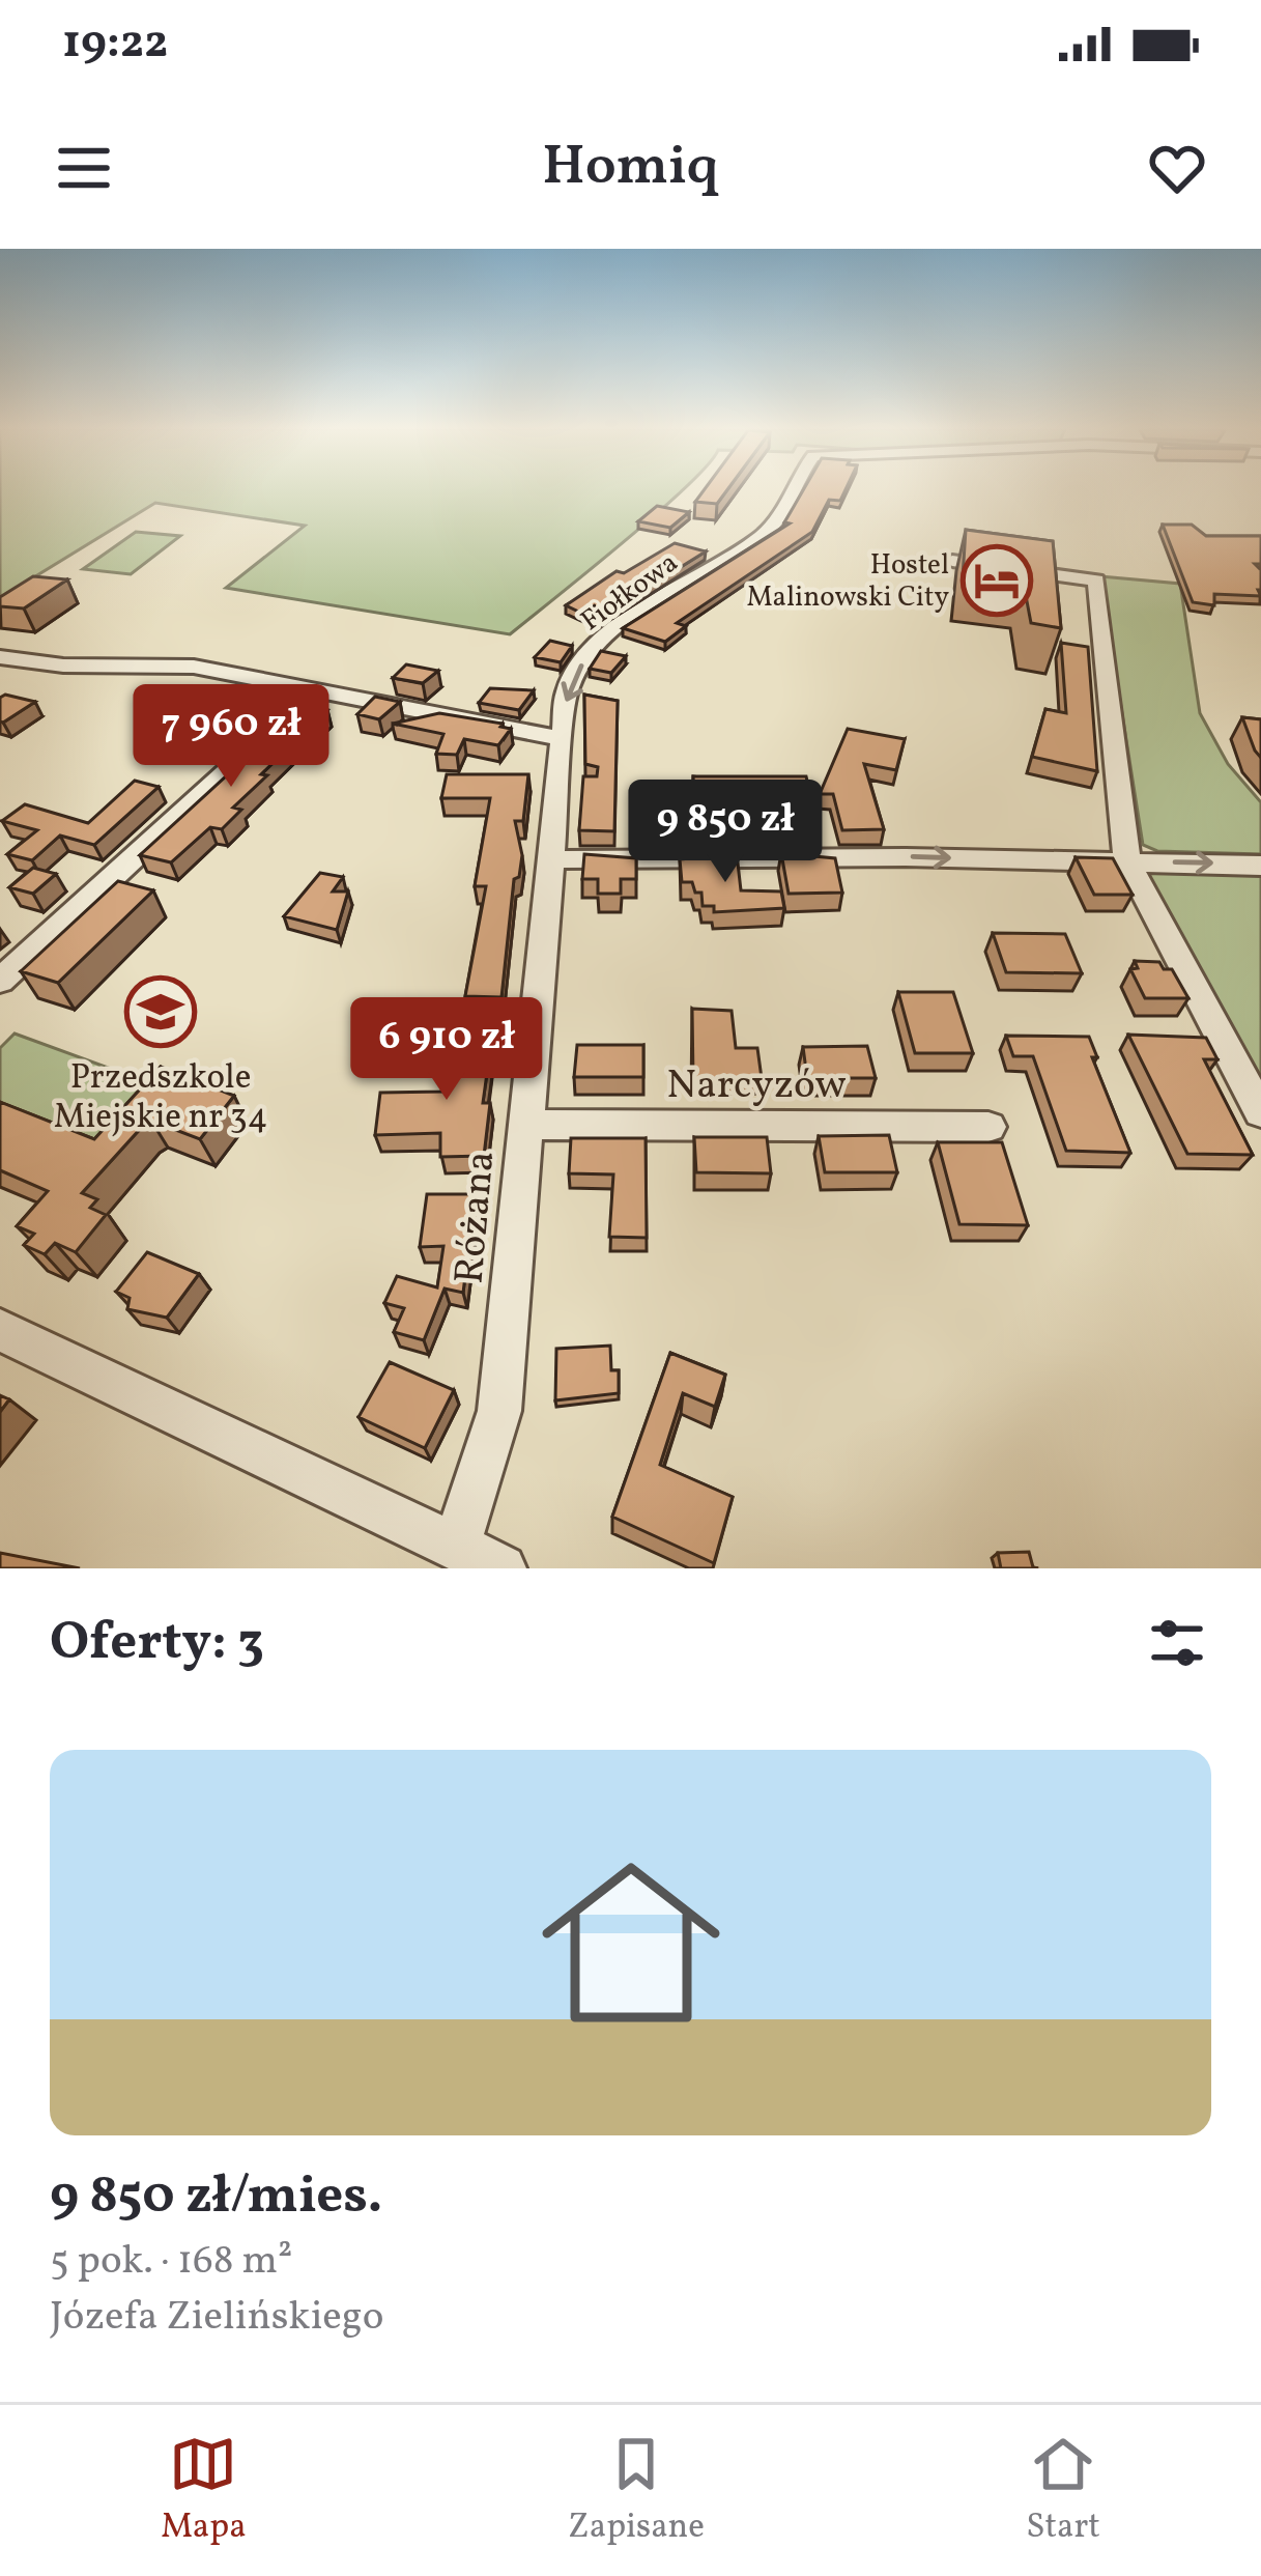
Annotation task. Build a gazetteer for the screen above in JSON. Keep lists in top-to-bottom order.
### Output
{
  "streets": {
    "street": ["Fiołkowa", "Narcyzów", "Różana"]
  },
  "crossings": [
    ["Fiołkowa", "Różana"],
    ["Narcyzów", "Różana"]
  ],
  "one_way": ["Fiołkowa"],
  "places": {
    "hotel": ["Hostel Malinowski City"],
    "school or university": ["Przedszkole Miejskie nr 34"]
  },
  "page": {
    "status": "19:22",
    "header": "Homiq",
    "price": ["7 960 zł", "9 850 zł", "6 910 zł"],
    "heading": "Oferty: 3",
    "list": [
      {
        "name": "9 850 zł/mies.",
        "note": "5 pok. · 168 m² · Józefa Zielińskiego"
      }
    ],
    "tabs": ["Mapa", "Zapisane", "Start"]
  }
}
